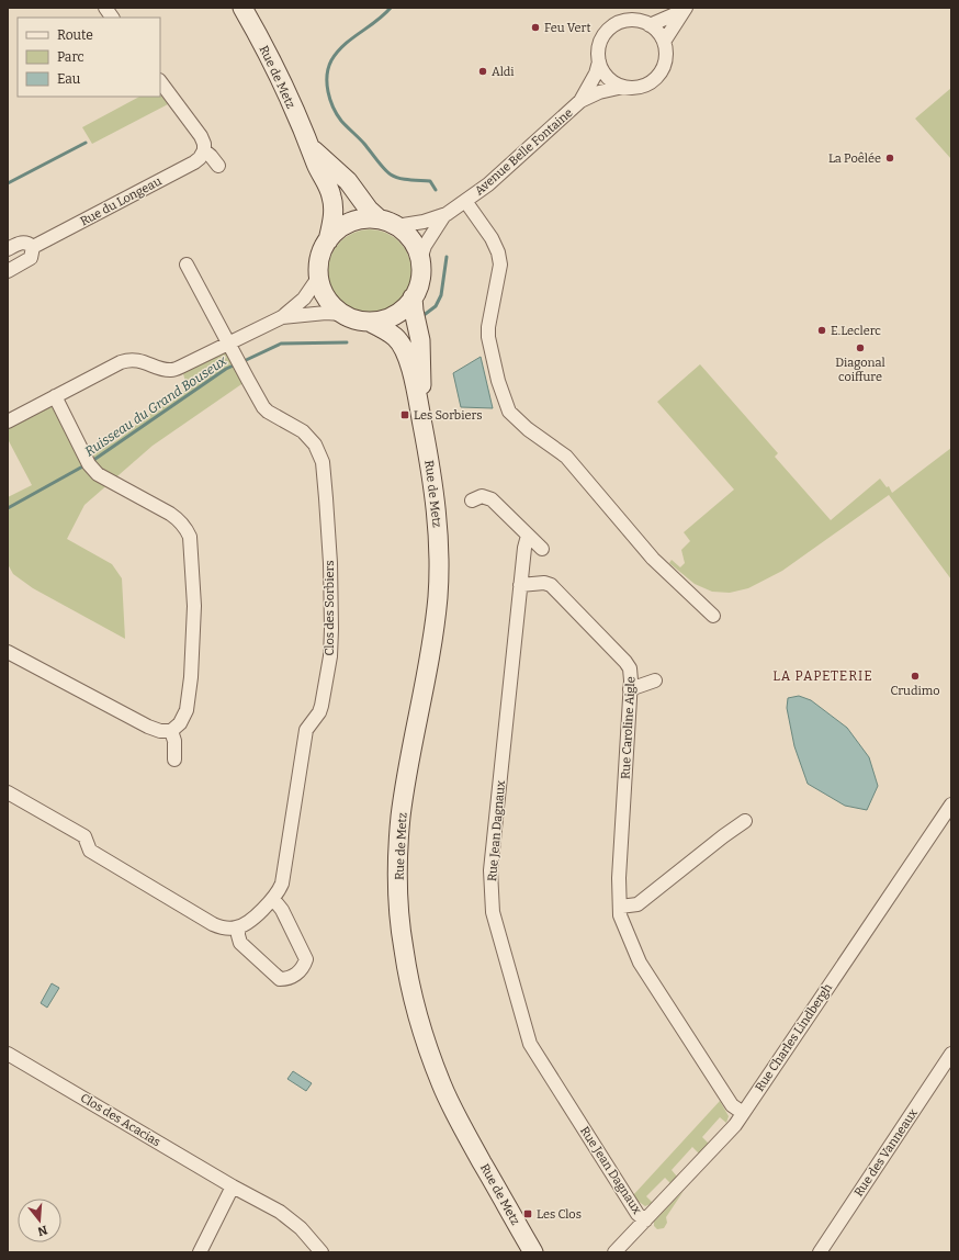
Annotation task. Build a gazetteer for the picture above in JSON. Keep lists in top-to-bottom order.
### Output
{
  "streets": {
    "main road": ["Rue de Metz"],
    "street": [
      "Avenue Belle Fontaine",
      "Rue du Longeau",
      "Clos des Sorbiers",
      "Rue Caroline Aigle",
      "Rue Jean Dagnaux",
      "Rue Charles Lindbergh",
      "Clos des Acacias",
      "Rue des Vanneaux"
    ]
  },
  "crossings": [
    ["Rue de Metz", "Avenue Belle Fontaine"],
    ["Rue Caroline Aigle", "Rue Jean Dagnaux"],
    ["Rue Caroline Aigle", "Rue Charles Lindbergh"],
    ["Rue Jean Dagnaux", "Rue Charles Lindbergh"]
  ],
  "districts": ["LA PAPETERIE"],
  "water": ["Ruisseau du Grand Bouseux"],
  "places": {
    "other": [
      "Feu Vert",
      "Aldi",
      "La Poêlée",
      "E.Leclerc",
      "Diagonal coiffure",
      "Crudimo"
    ],
    "transit": ["Les Sorbiers", "Les Clos"]
  },
  "legend": ["Route", "Parc", "Eau"],
  "north": "bottom"
}
